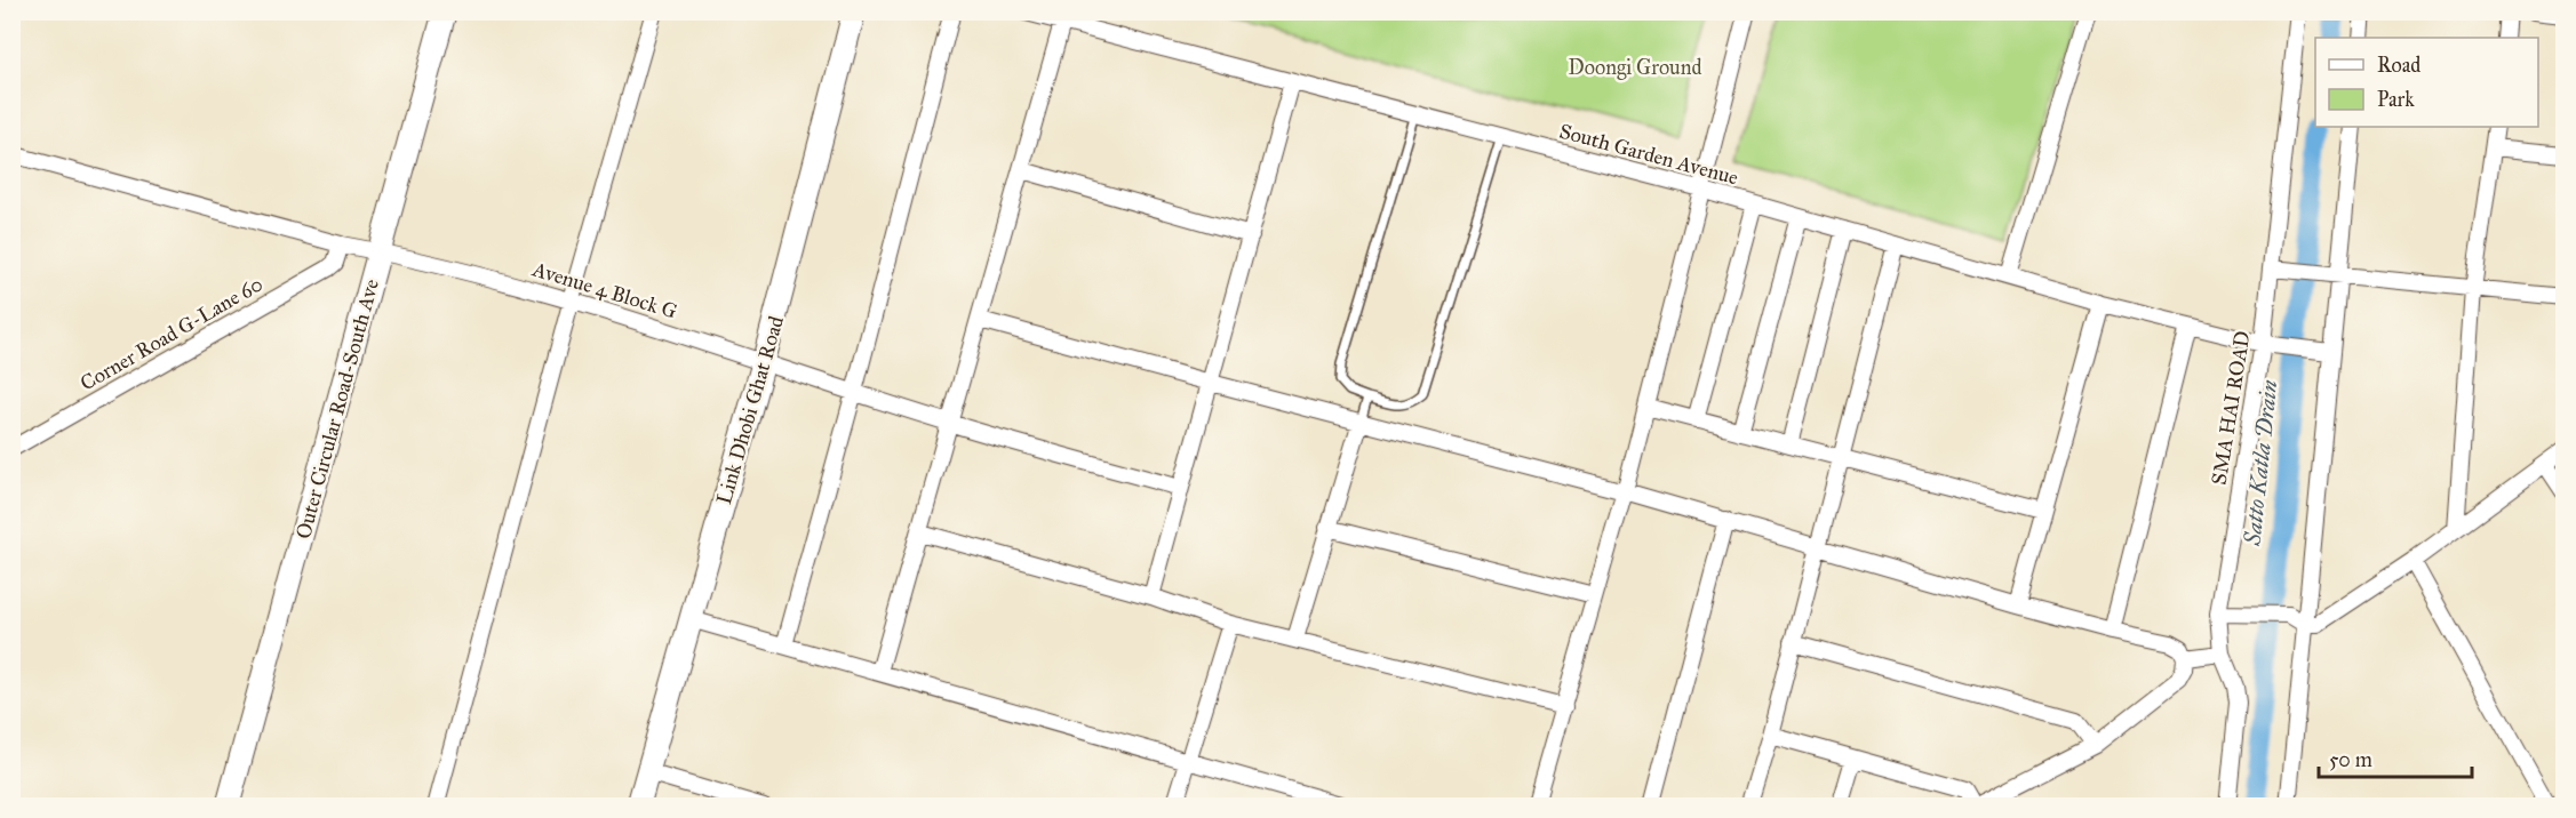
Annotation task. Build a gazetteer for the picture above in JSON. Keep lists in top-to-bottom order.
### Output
{
  "streets": {
    "street": [
      "South Garden Avenue",
      "Avenue 4 Block G",
      "Corner Road G-Lane 60",
      "SMA HAI ROAD",
      "Outer Circular Road-South Ave",
      "Link Dhobi Ghat Road"
    ]
  },
  "crossings": [
    ["South Garden Avenue", "SMA HAI ROAD"],
    ["Avenue 4 Block G", "Corner Road G-Lane 60"],
    ["Avenue 4 Block G", "Outer Circular Road-South Ave"],
    ["Avenue 4 Block G", "Link Dhobi Ghat Road"]
  ],
  "water": ["Satto Katla Drain"],
  "parks": ["Doongi Ground"],
  "legend": ["Road", "Park"],
  "scale_bar": "50 m"
}
